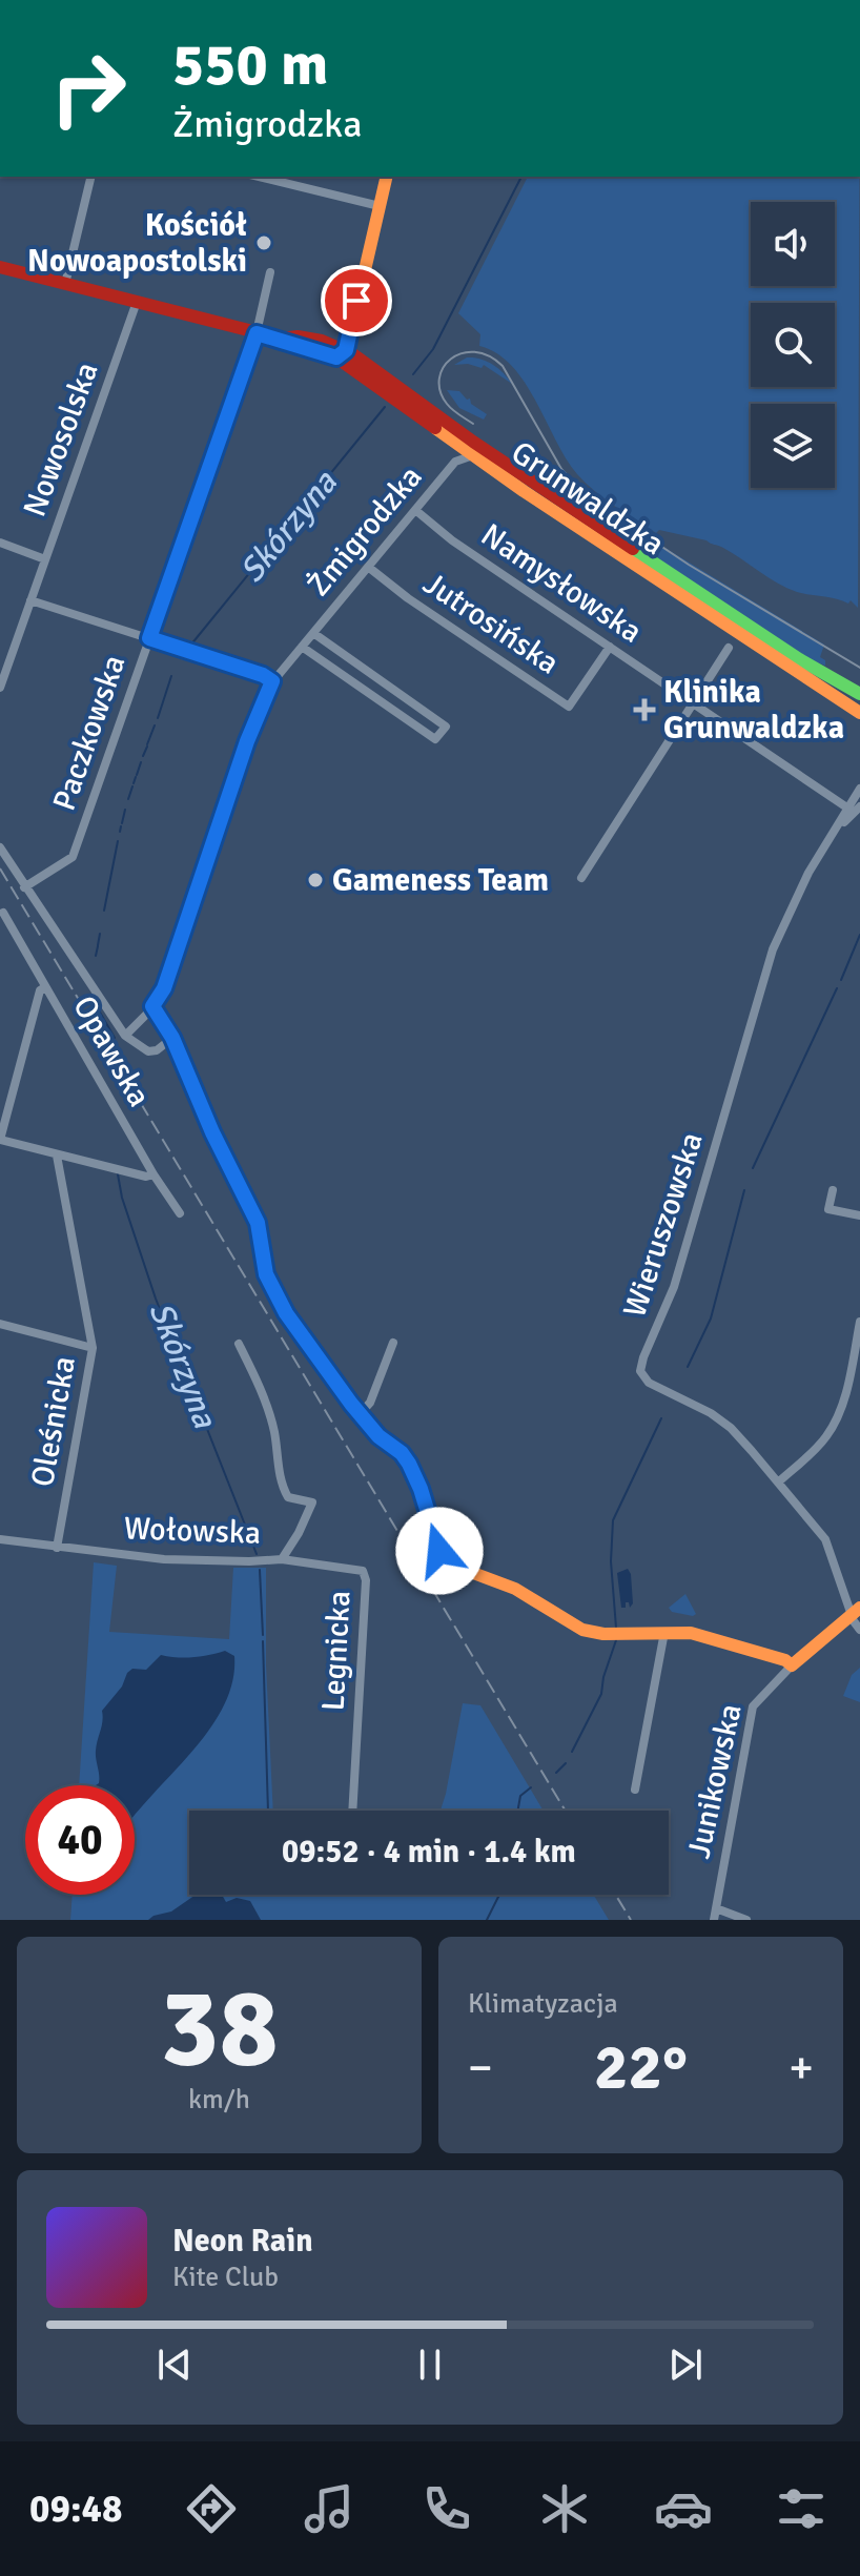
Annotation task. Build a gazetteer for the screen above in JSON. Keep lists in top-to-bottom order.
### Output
{
  "streets": {
    "street": [
      "Nowosolska",
      "Grunwaldzka",
      "Żmigrodzka",
      "Namysłowska",
      "Jutrosińska",
      "Paczkowska",
      "Opawska",
      "Wieruszowska",
      "Oleśnicka",
      "Wołowska",
      "Legnicka",
      "Junikowska"
    ]
  },
  "crossings": [
    ["Nowosolska", "Grunwaldzka"],
    ["Grunwaldzka", "Żmigrodzka"],
    ["Grunwaldzka", "Paczkowska"],
    ["Żmigrodzka", "Namysłowska"],
    ["Żmigrodzka", "Jutrosińska"],
    ["Namysłowska", "Jutrosińska"],
    ["Namysłowska", "Wieruszowska"],
    ["Oleśnicka", "Wołowska"],
    ["Wołowska", "Legnicka"]
  ],
  "water": ["Skórzyna"],
  "places": {
    "other": ["Kościół Nowoapostolski", "Gameness Team"],
    "health": ["Klinika Grunwaldzka"]
  },
  "page": {
    "turn": ["550 m", "Żmigrodzka"],
    "limit": "40",
    "trip": "09:52 · 4 min · 1.4 km",
    "tile": [
      ["38", "km/h"],
      "Klimatyzacja"
    ],
    "heat": ["−", "22°", "+"],
    "song": ["Neon Rain", "Kite Club"],
    "tabs": "09:48"
  }
}
